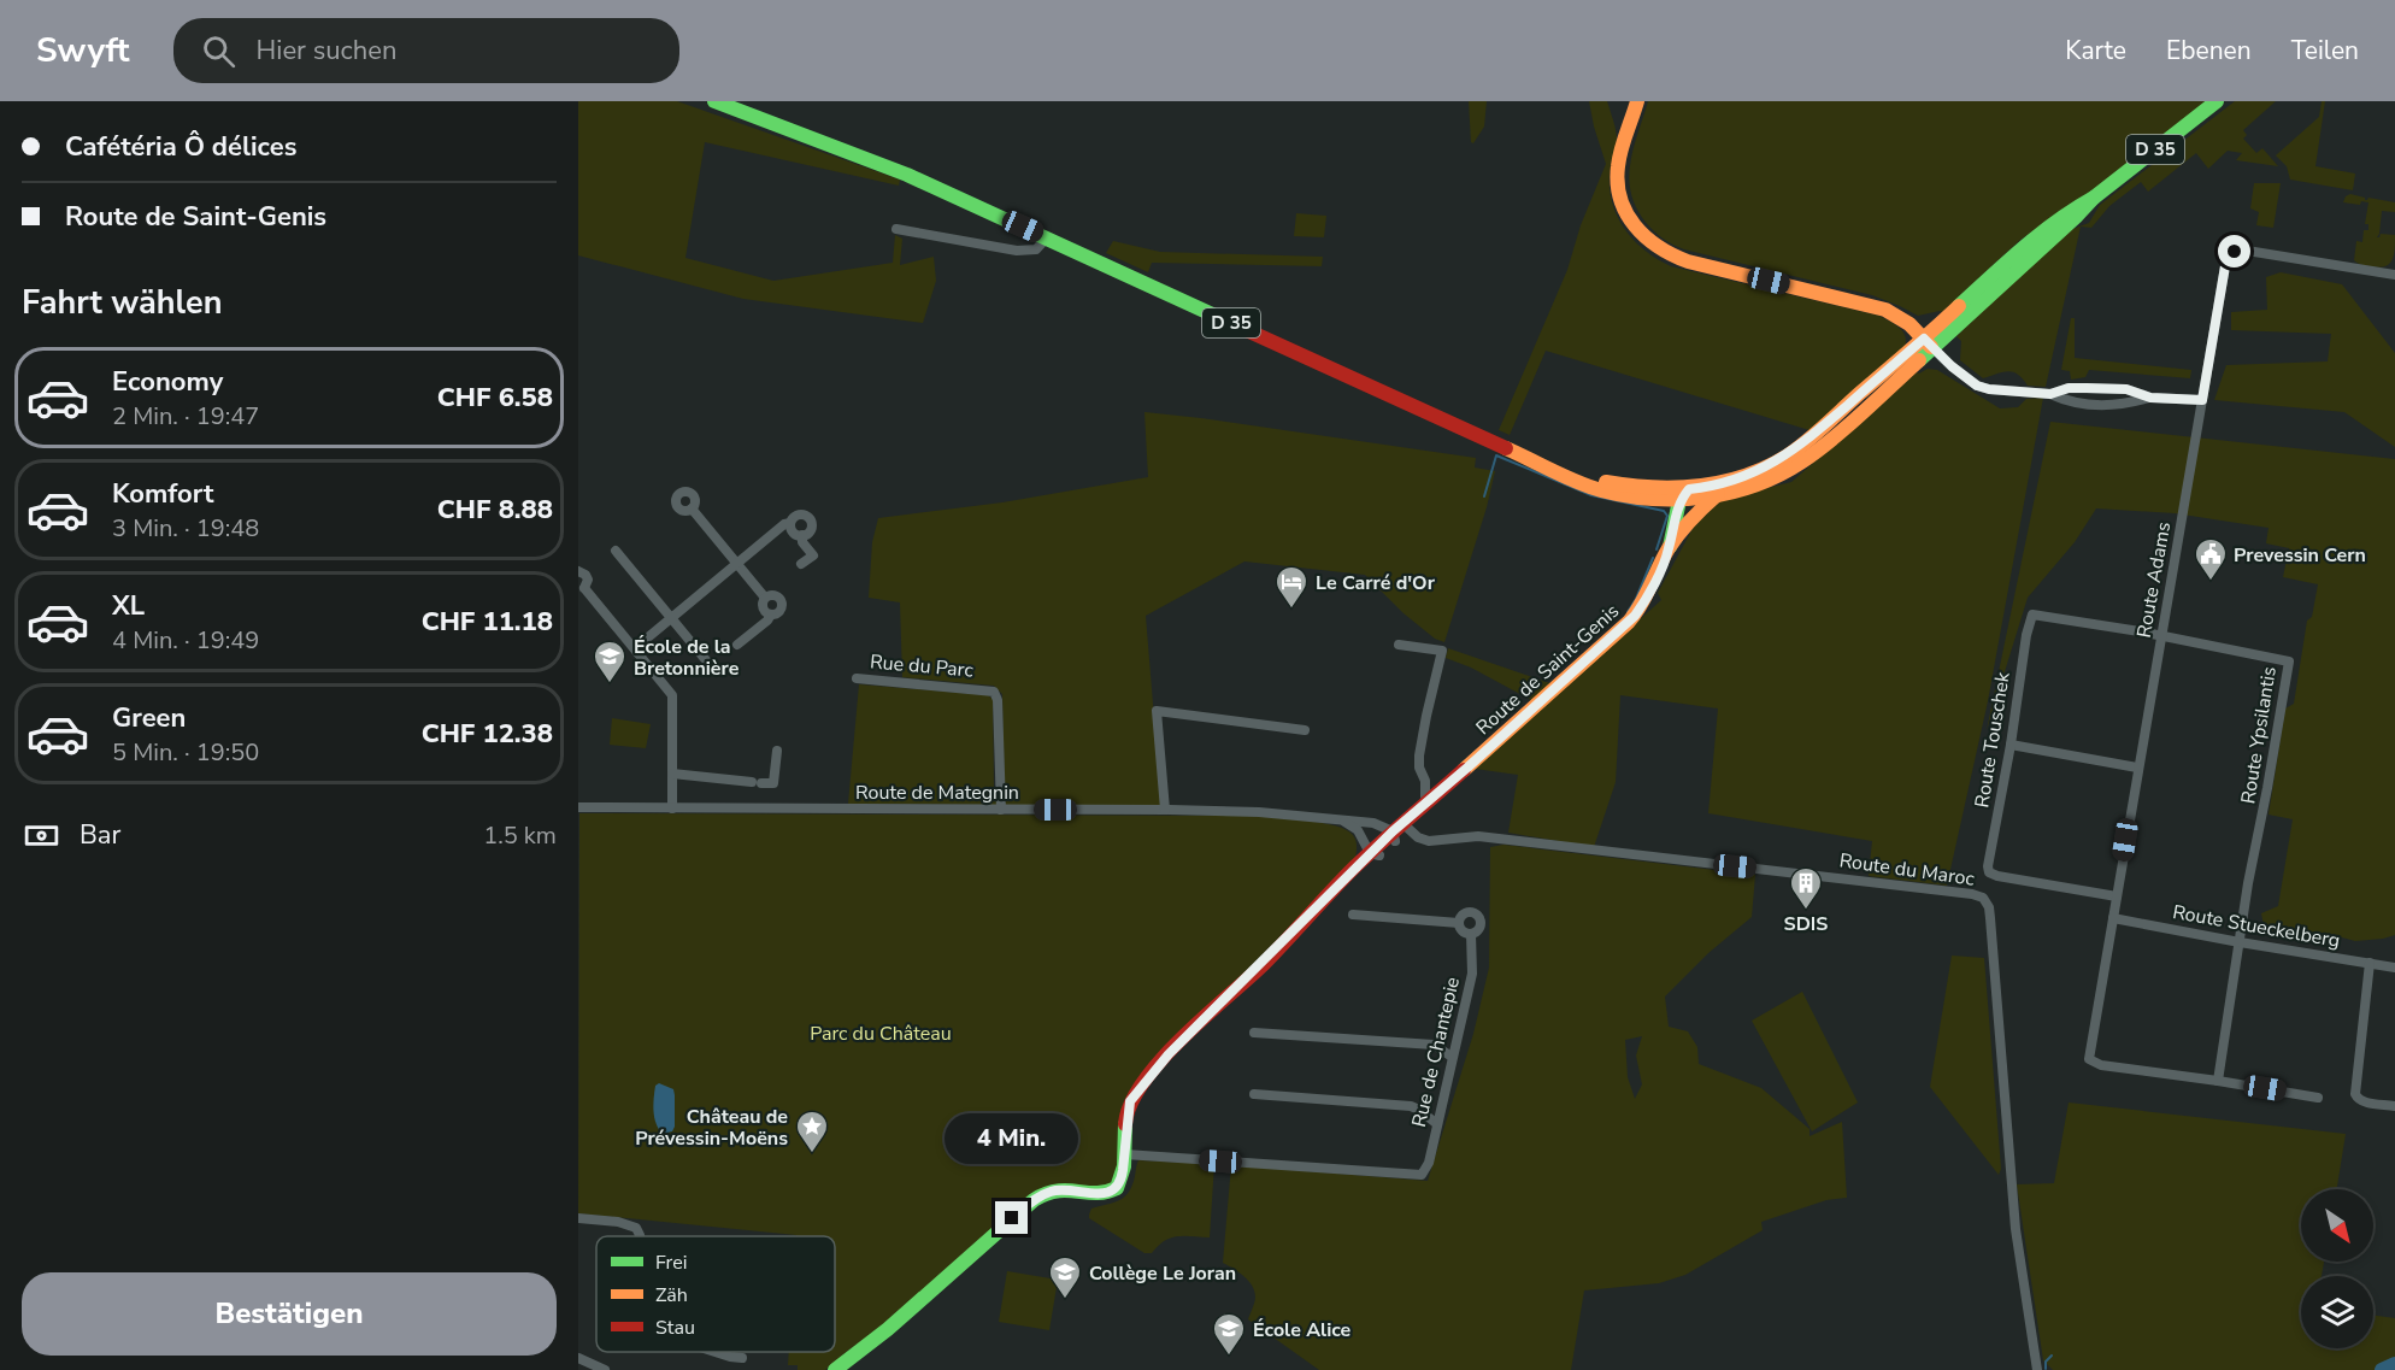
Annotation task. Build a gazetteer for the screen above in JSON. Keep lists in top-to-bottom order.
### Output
{
  "streets": {
    "main road": ["D 35", "Route de Saint-Genis"],
    "street": [
      "Route Adams",
      "Rue du Parc",
      "Route Ypsilantis",
      "Route Touschek",
      "Route de Mategnin",
      "Route du Maroc",
      "Route Stueckelberg",
      "Rue de Chantepie"
    ]
  },
  "crossings": [
    ["D 35", "Route de Saint-Genis"],
    ["Route Adams", "Route Ypsilantis"],
    ["Route Adams", "Route Touschek"],
    ["Route Adams", "Route Stueckelberg"],
    ["Rue du Parc", "Route de Mategnin"],
    ["Route de Saint-Genis", "Route de Mategnin"],
    ["Route de Saint-Genis", "Route du Maroc"],
    ["Route de Saint-Genis", "Rue de Chantepie"],
    ["Route Ypsilantis", "Route Touschek"],
    ["Route Ypsilantis", "Route Stueckelberg"],
    ["Route de Mategnin", "Route du Maroc"]
  ],
  "parks": ["Parc du Château"],
  "places": {
    "public building": ["Prevessin Cern"],
    "hotel": ["Le Carré d'Or"],
    "school or university": ["École de la Bretonnière", "Collège Le Joran", "École Alice"],
    "building": ["SDIS"],
    "place": ["Château de Prévessin-Moëns"]
  },
  "legend": ["Frei", "Zäh", "Stau"],
  "north": "bottom right",
  "page": {
    "header": "Swyft",
    "search": "Hier suchen",
    "nav": ["Karte", "Ebenen", "Teilen"],
    "banner": ["Cafétéria Ô délices", "Route de Saint-Genis"],
    "heading": "Fahrt wählen",
    "list": [
      {
        "name": "Economy",
        "note": "2 Min. · 19:47",
        "value": "CHF 6.58"
      },
      {
        "name": "Komfort",
        "note": "3 Min. · 19:48",
        "value": "CHF 8.88"
      },
      {
        "name": "XL",
        "note": "4 Min. · 19:49",
        "value": "CHF 11.18"
      },
      {
        "name": "Green",
        "note": "5 Min. · 19:50",
        "value": "CHF 12.38"
      }
    ],
    "pay": ["Bar", "1.5 km"],
    "bubble": "4 Min.",
    "buttons": "Bestätigen"
  }
}
